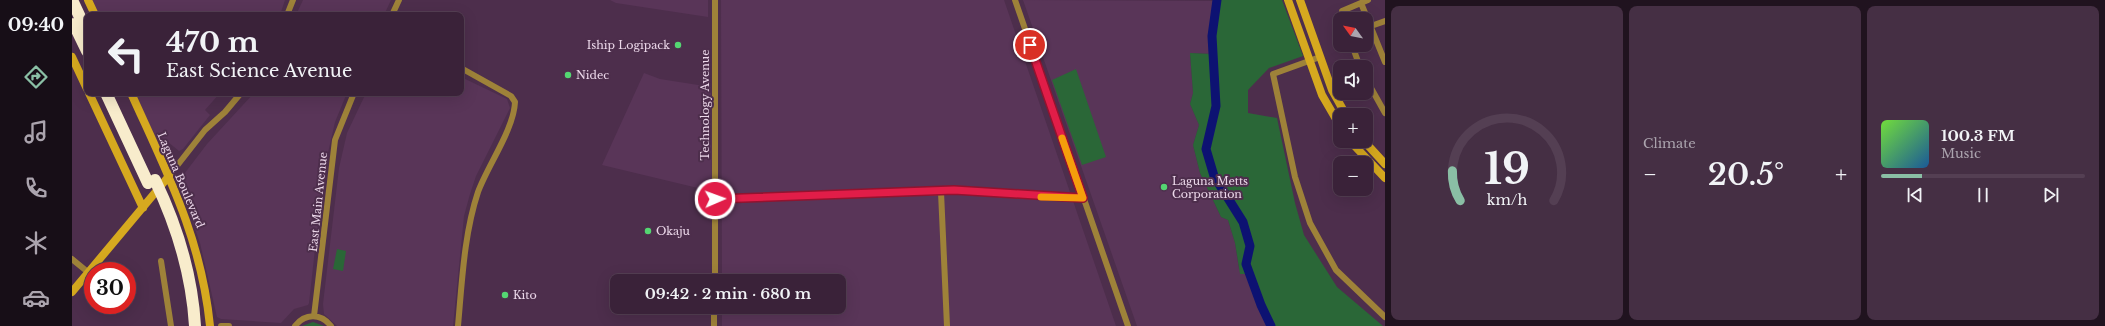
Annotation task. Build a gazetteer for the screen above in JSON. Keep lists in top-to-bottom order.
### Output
{
  "streets": {
    "main road": ["Laguna Boulevard"],
    "street": ["Technology Avenue", "East Main Avenue"]
  },
  "places": [
    "Iship Logipack",
    "Nidec",
    "Laguna Metts Corporation",
    "Okaju",
    "Kito"
  ],
  "north": "top left",
  "page": {
    "tabs": "09:40",
    "tile": "Climate",
    "map_buttons": ["+", "−"],
    "turn": ["470 m", "East Science Avenue"],
    "song": ["100.3 FM", "Music"],
    "heat": ["−", "20.5°", "+"],
    "limit": "30",
    "trip": "09:42 · 2 min · 680 m",
    "gauge": ["19", "km/h"]
  }
}
